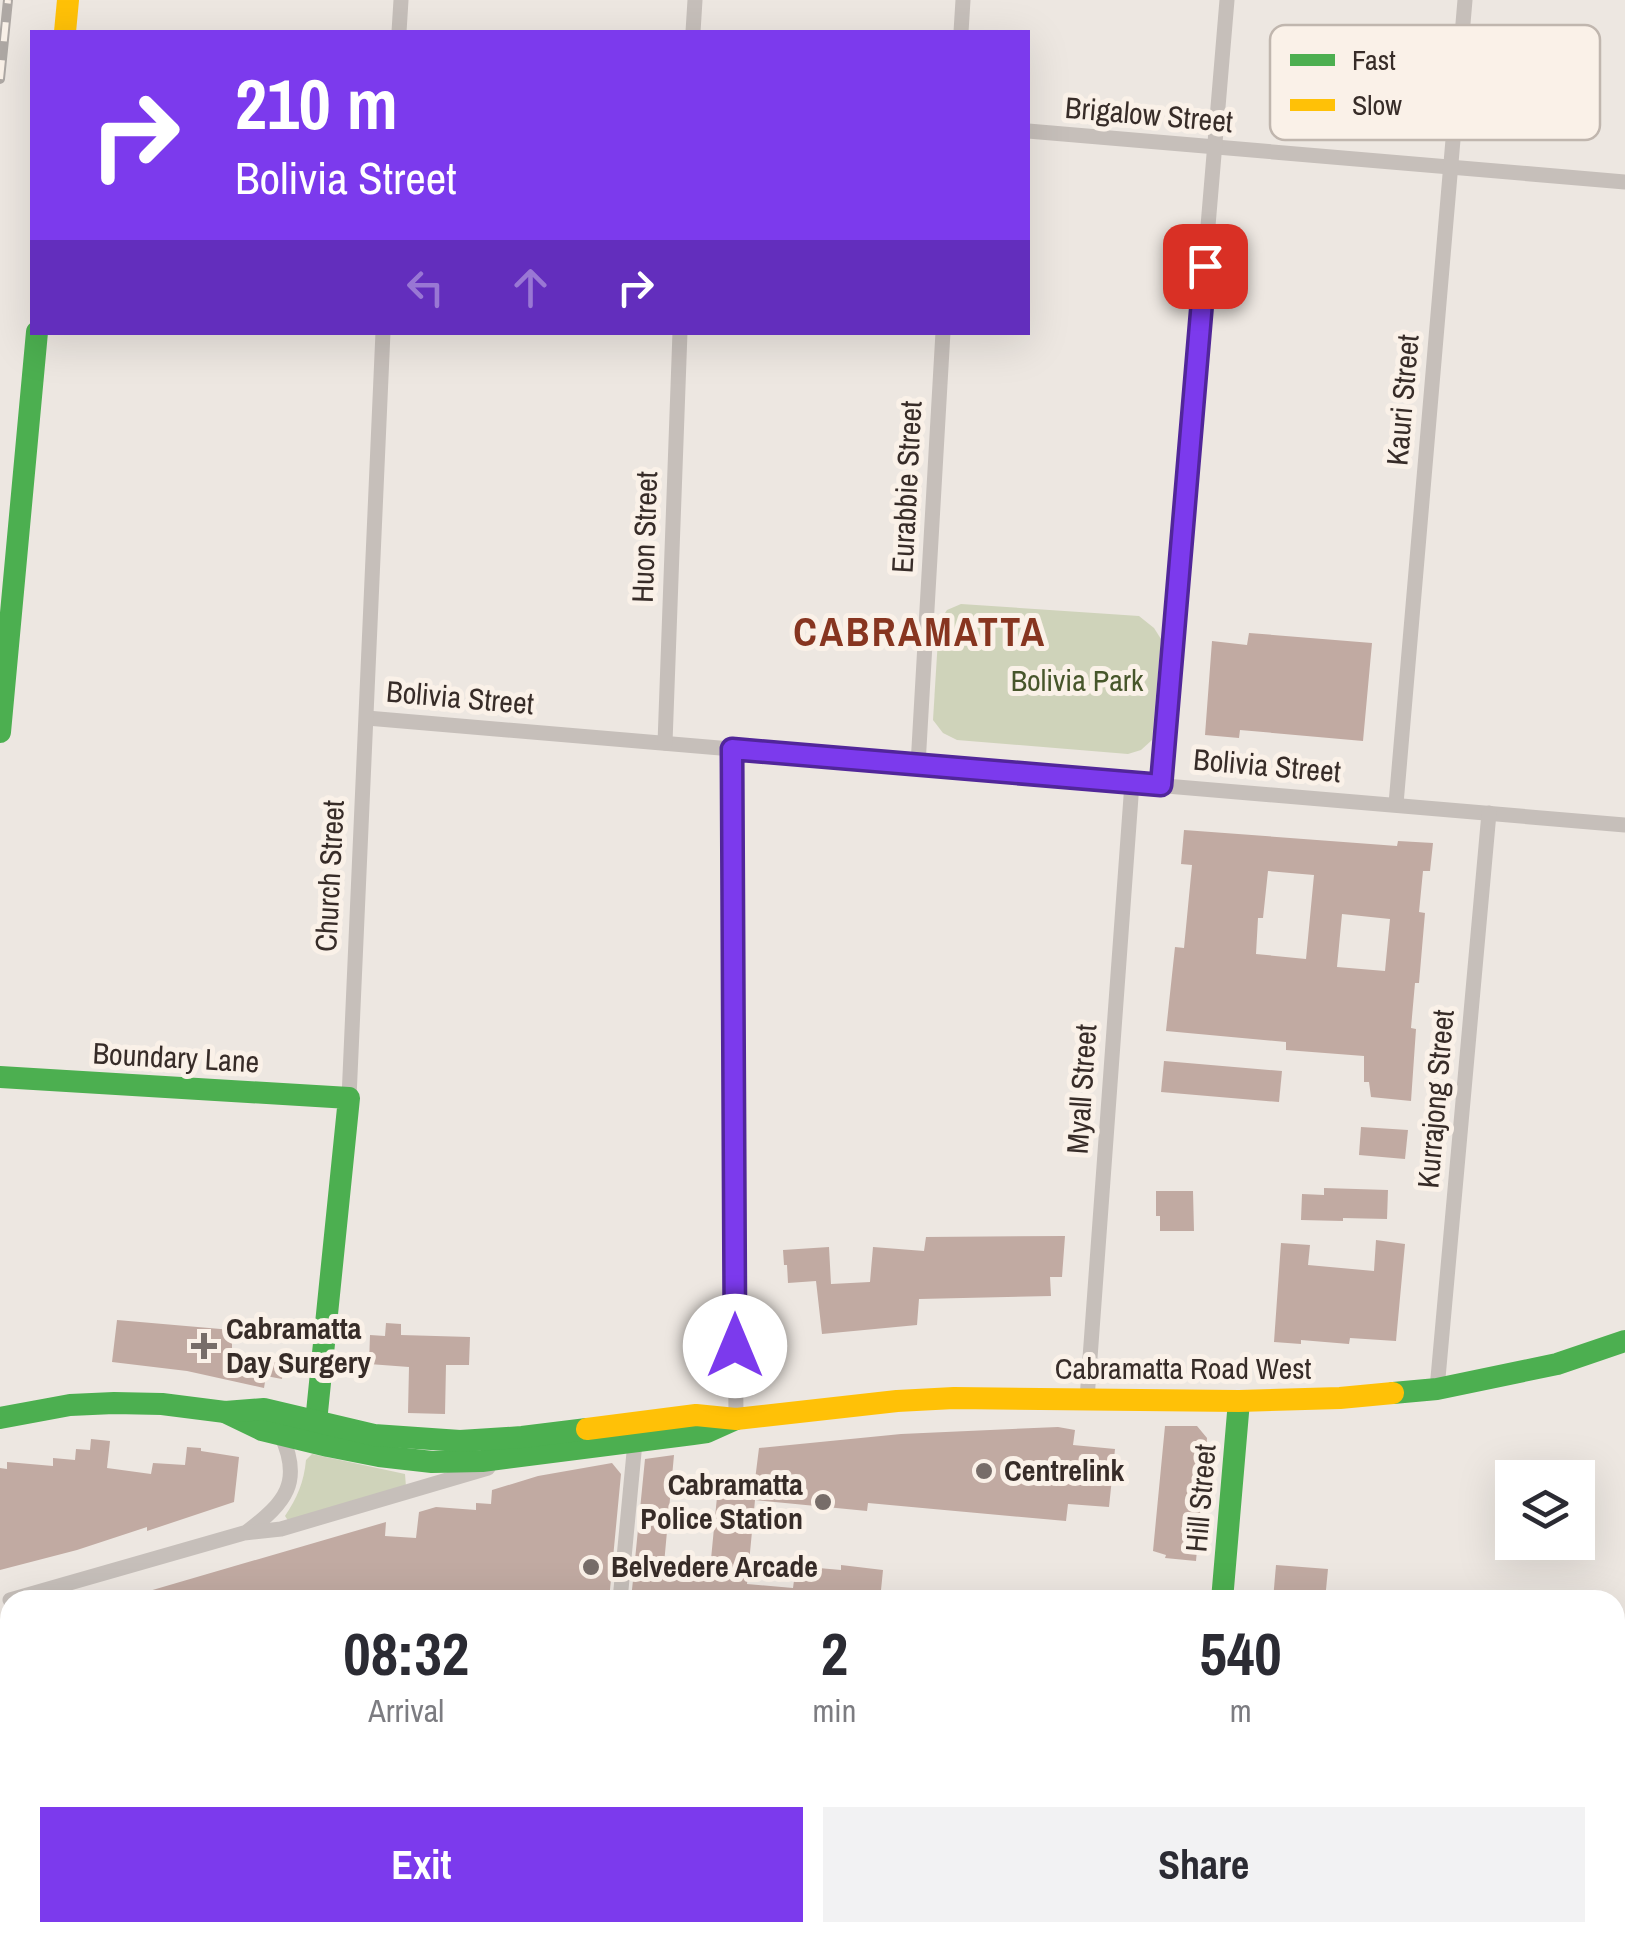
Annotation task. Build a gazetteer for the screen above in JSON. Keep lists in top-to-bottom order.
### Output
{
  "streets": {
    "main road": [
      "Church Street",
      "Boundary Lane",
      "Cabramatta Road West",
      "Hill Street"
    ],
    "street": [
      "Brigalow Street",
      "Kauri Street",
      "Eurabbie Street",
      "Huon Street",
      "Bolivia Street",
      "Myall Street",
      "Kurrajong Street"
    ]
  },
  "crossings": [
    ["Brigalow Street", "Kauri Street"],
    ["Kauri Street", "Bolivia Street"],
    ["Eurabbie Street", "Bolivia Street"],
    ["Huon Street", "Bolivia Street"],
    ["Bolivia Street", "Church Street"],
    ["Bolivia Street", "Myall Street"],
    ["Bolivia Street", "Kurrajong Street"],
    ["Church Street", "Boundary Lane"],
    ["Church Street", "Cabramatta Road West"],
    ["Myall Street", "Cabramatta Road West"],
    ["Kurrajong Street", "Cabramatta Road West"],
    ["Cabramatta Road West", "Hill Street"]
  ],
  "districts": ["CABRAMATTA"],
  "parks": ["Bolivia Park"],
  "places": {
    "health": ["Cabramatta Day Surgery"],
    "other": ["Centrelink", "Cabramatta Police Station", "Belvedere Arcade"]
  },
  "legend": ["Fast", "Slow"],
  "page": {
    "turn": ["210 m", "Bolivia Street"],
    "eta": [
      "08:32",
      "Arrival",
      "2",
      "min",
      "540",
      "m"
    ],
    "buttons": ["Exit", "Share"]
  }
}
